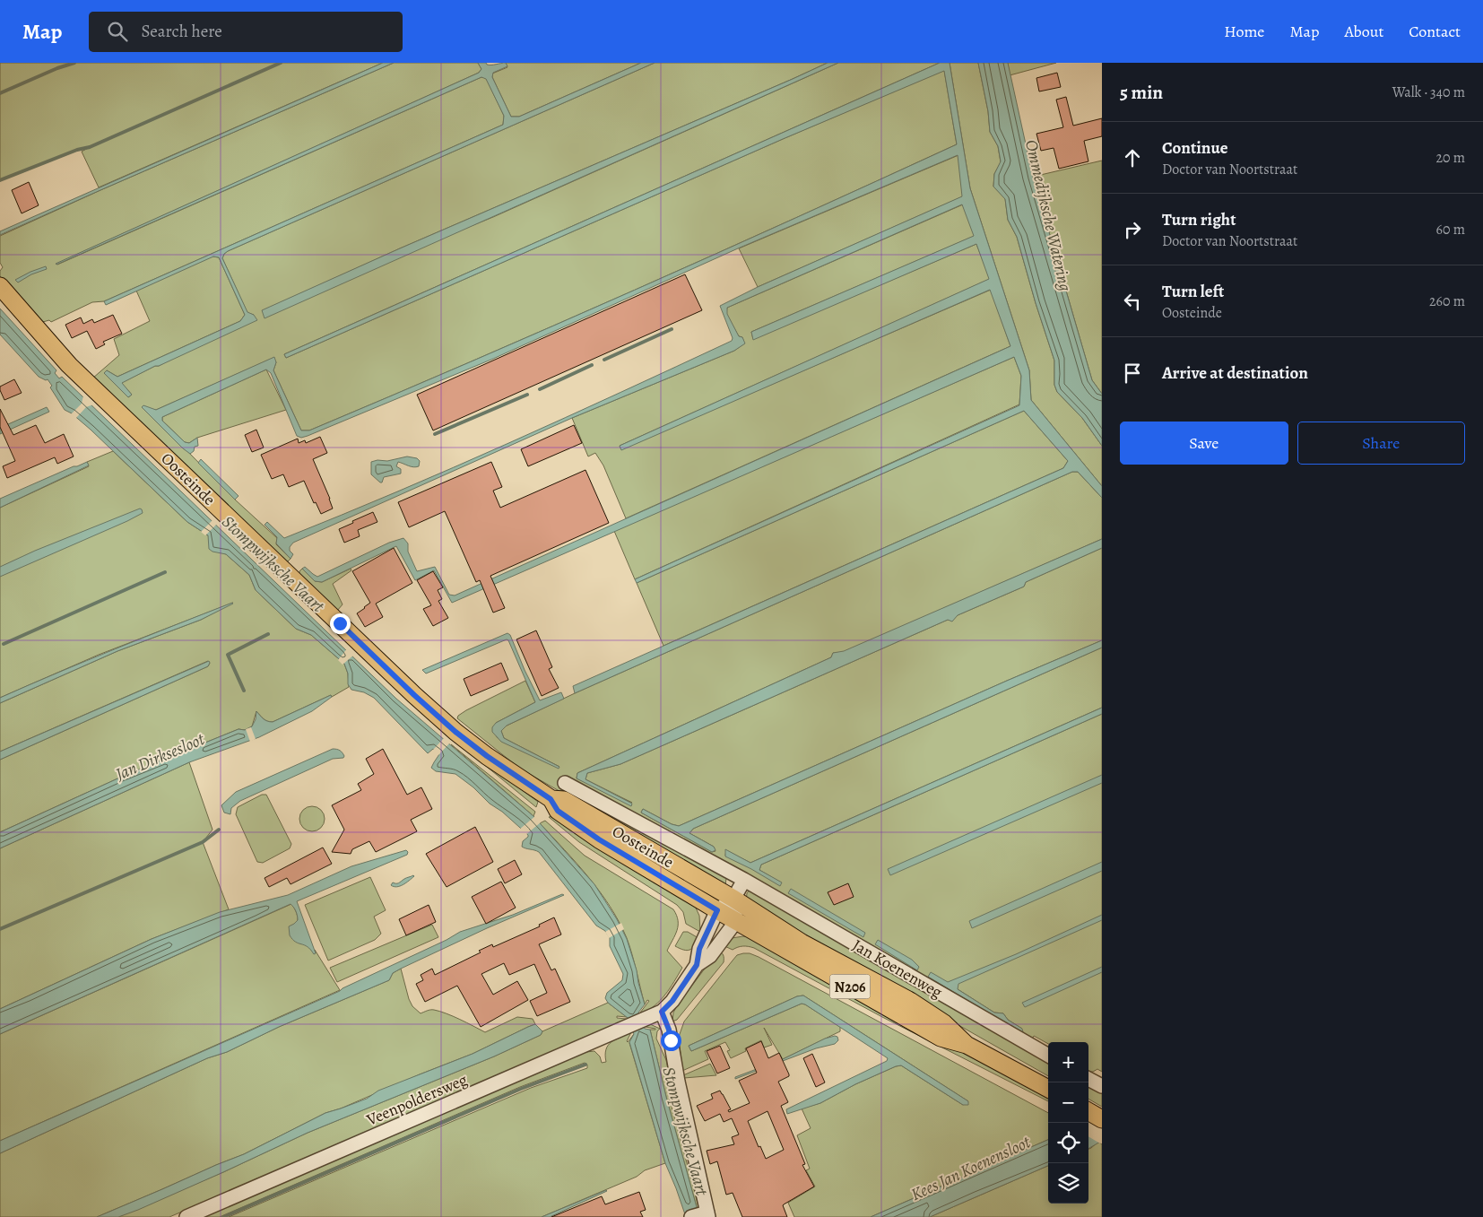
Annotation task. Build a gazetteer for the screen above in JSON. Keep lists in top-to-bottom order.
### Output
{
  "streets": {
    "main road": ["Oosteinde", "Jan Koenenweg", "N206"],
    "street": ["Veenpoldersweg"]
  },
  "crossings": [
    ["Oosteinde", "Jan Koenenweg"]
  ],
  "water": [
    "Ommedijksche Watering",
    "Stompwijksche Vaart",
    "Jan Dirksesloot",
    "Kees Jan Koenensloot"
  ],
  "page": {
    "header": "Map",
    "search": "Search here",
    "nav": [
      "Home",
      "Map",
      "About",
      "Contact"
    ],
    "heading": ["5 min", "Walk · 340 m"],
    "list": [
      ["Continue", "Doctor van Noortstraat", "20 m"],
      ["Turn right", "Doctor van Noortstraat", "60 m"],
      ["Turn left", "Oosteinde", "260 m"],
      "Arrive at destination"
    ],
    "buttons": ["Save", "Share"],
    "map_buttons": ["+", "−"]
  }
}
